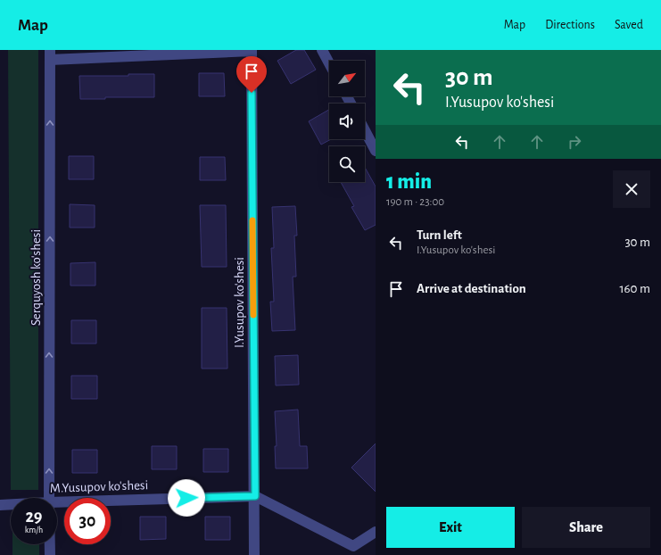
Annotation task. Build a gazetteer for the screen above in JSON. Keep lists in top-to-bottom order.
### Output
{
  "streets": {
    "street": ["Serquyosh ko'shesi", "I.Yusupov ko'shesi", "M.Yusupov ko'shesi"]
  },
  "crossings": [
    ["I.Yusupov ko'shesi", "M.Yusupov ko'shesi"]
  ],
  "one_way": ["Serquyosh ko'shesi"],
  "north": "top right",
  "page": {
    "header": "Map",
    "nav": ["Map", "Directions", "Saved"],
    "turn": ["30 m", "I.Yusupov ko'shesi"],
    "heading": ["1 min", "190 m · 23:00"],
    "list": [
      {
        "name": "Turn left",
        "note": "I.Yusupov ko'shesi",
        "value": "30 m"
      },
      {
        "name": "Arrive at destination",
        "value": "160 m"
      }
    ],
    "speed": "29 km/h",
    "limit": "30",
    "buttons": ["Exit", "Share"]
  }
}
